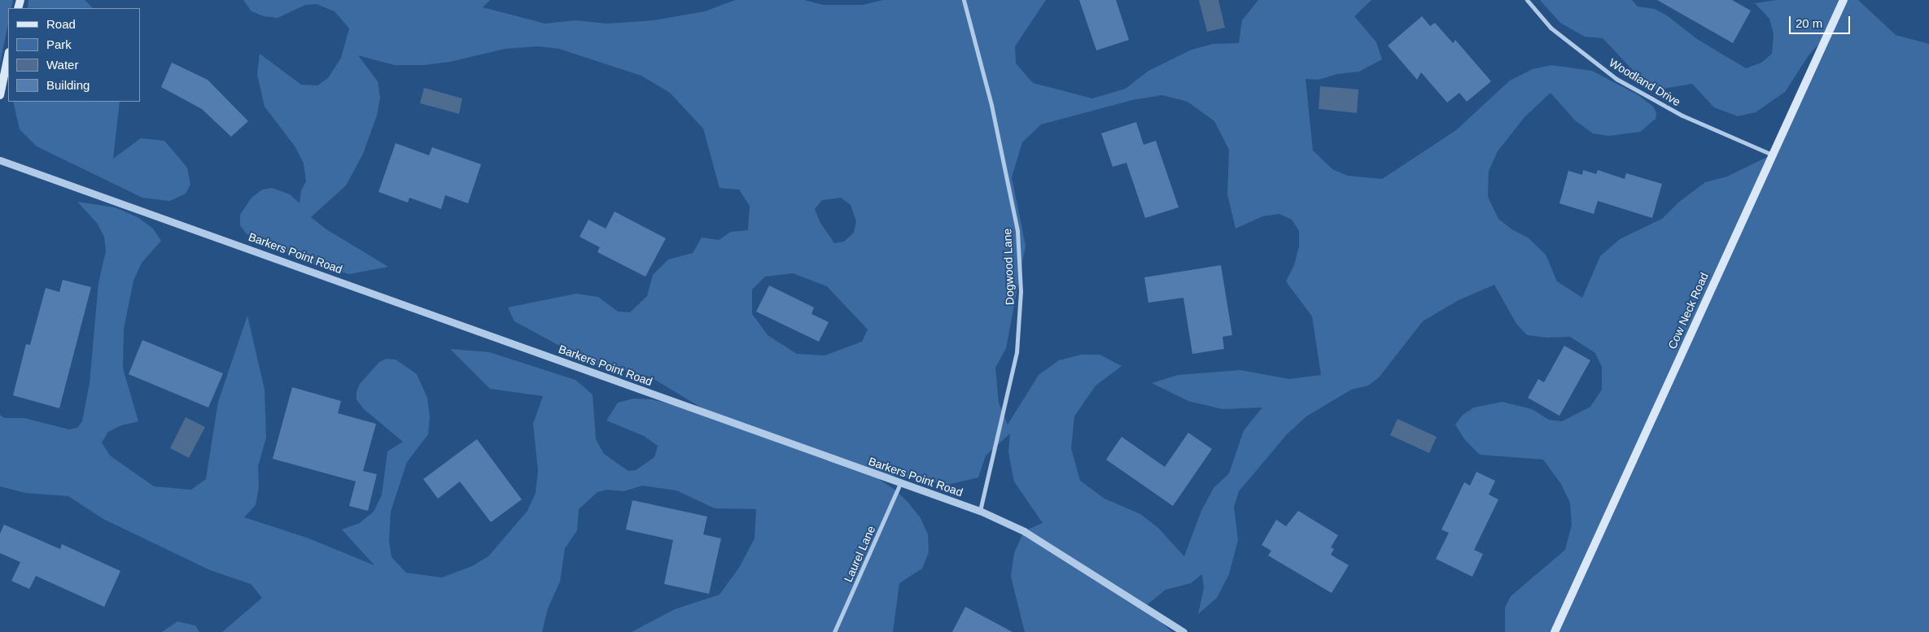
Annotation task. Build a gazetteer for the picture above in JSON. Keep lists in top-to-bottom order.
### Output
{
  "streets": {
    "main road": ["Cow Neck Road"],
    "street": [
      "Woodland Drive",
      "Barkers Point Road",
      "Dogwood Lane",
      "Laurel Lane"
    ]
  },
  "crossings": [
    ["Woodland Drive", "Cow Neck Road"],
    ["Barkers Point Road", "Dogwood Lane"],
    ["Barkers Point Road", "Laurel Lane"]
  ],
  "legend": [
    "Road",
    "Park",
    "Water",
    "Building"
  ],
  "scale_bar": "20 m"
}
